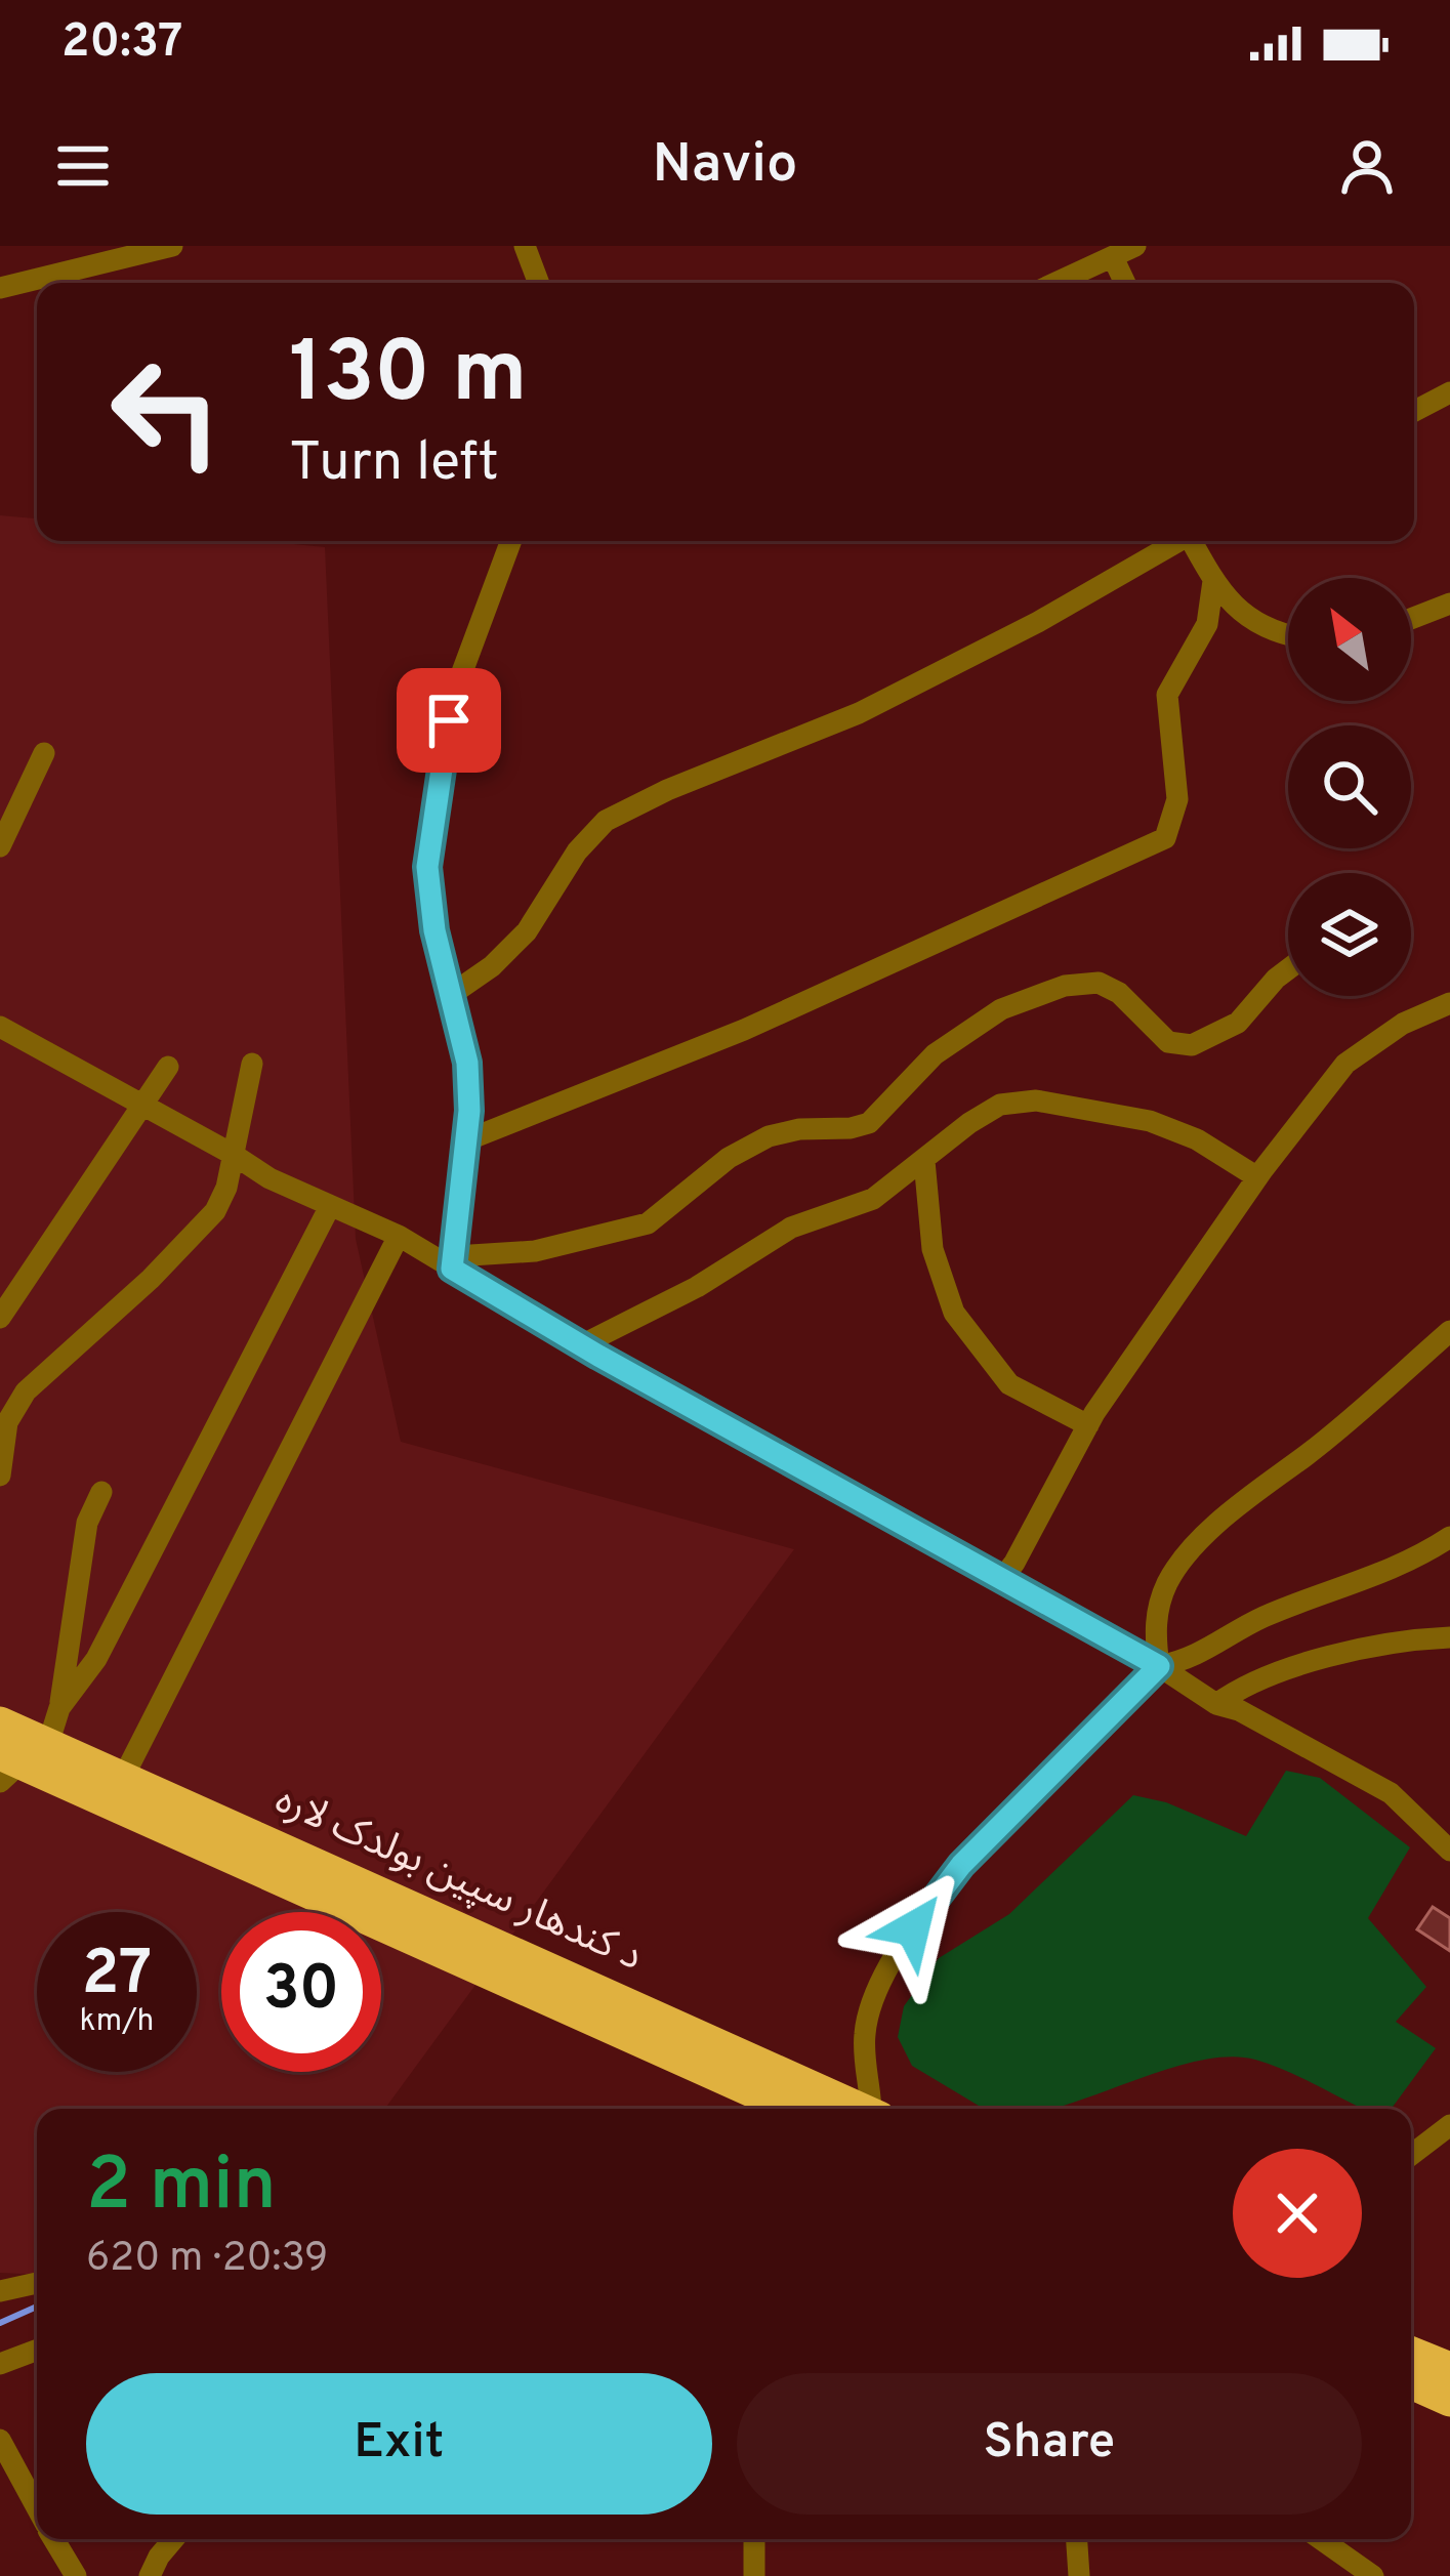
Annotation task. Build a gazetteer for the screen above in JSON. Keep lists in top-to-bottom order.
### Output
{
  "streets": {
    "highway": ["د کندهار سپین بولدک لاره"]
  },
  "north": "top left",
  "page": {
    "status": "20:37",
    "header": "Navio",
    "turn": ["130 m", "Turn left"],
    "speed": "27 km/h",
    "limit": "30",
    "heading": ["2 min", "620 m · 20:39"],
    "buttons": ["Exit", "Share"]
  }
}
